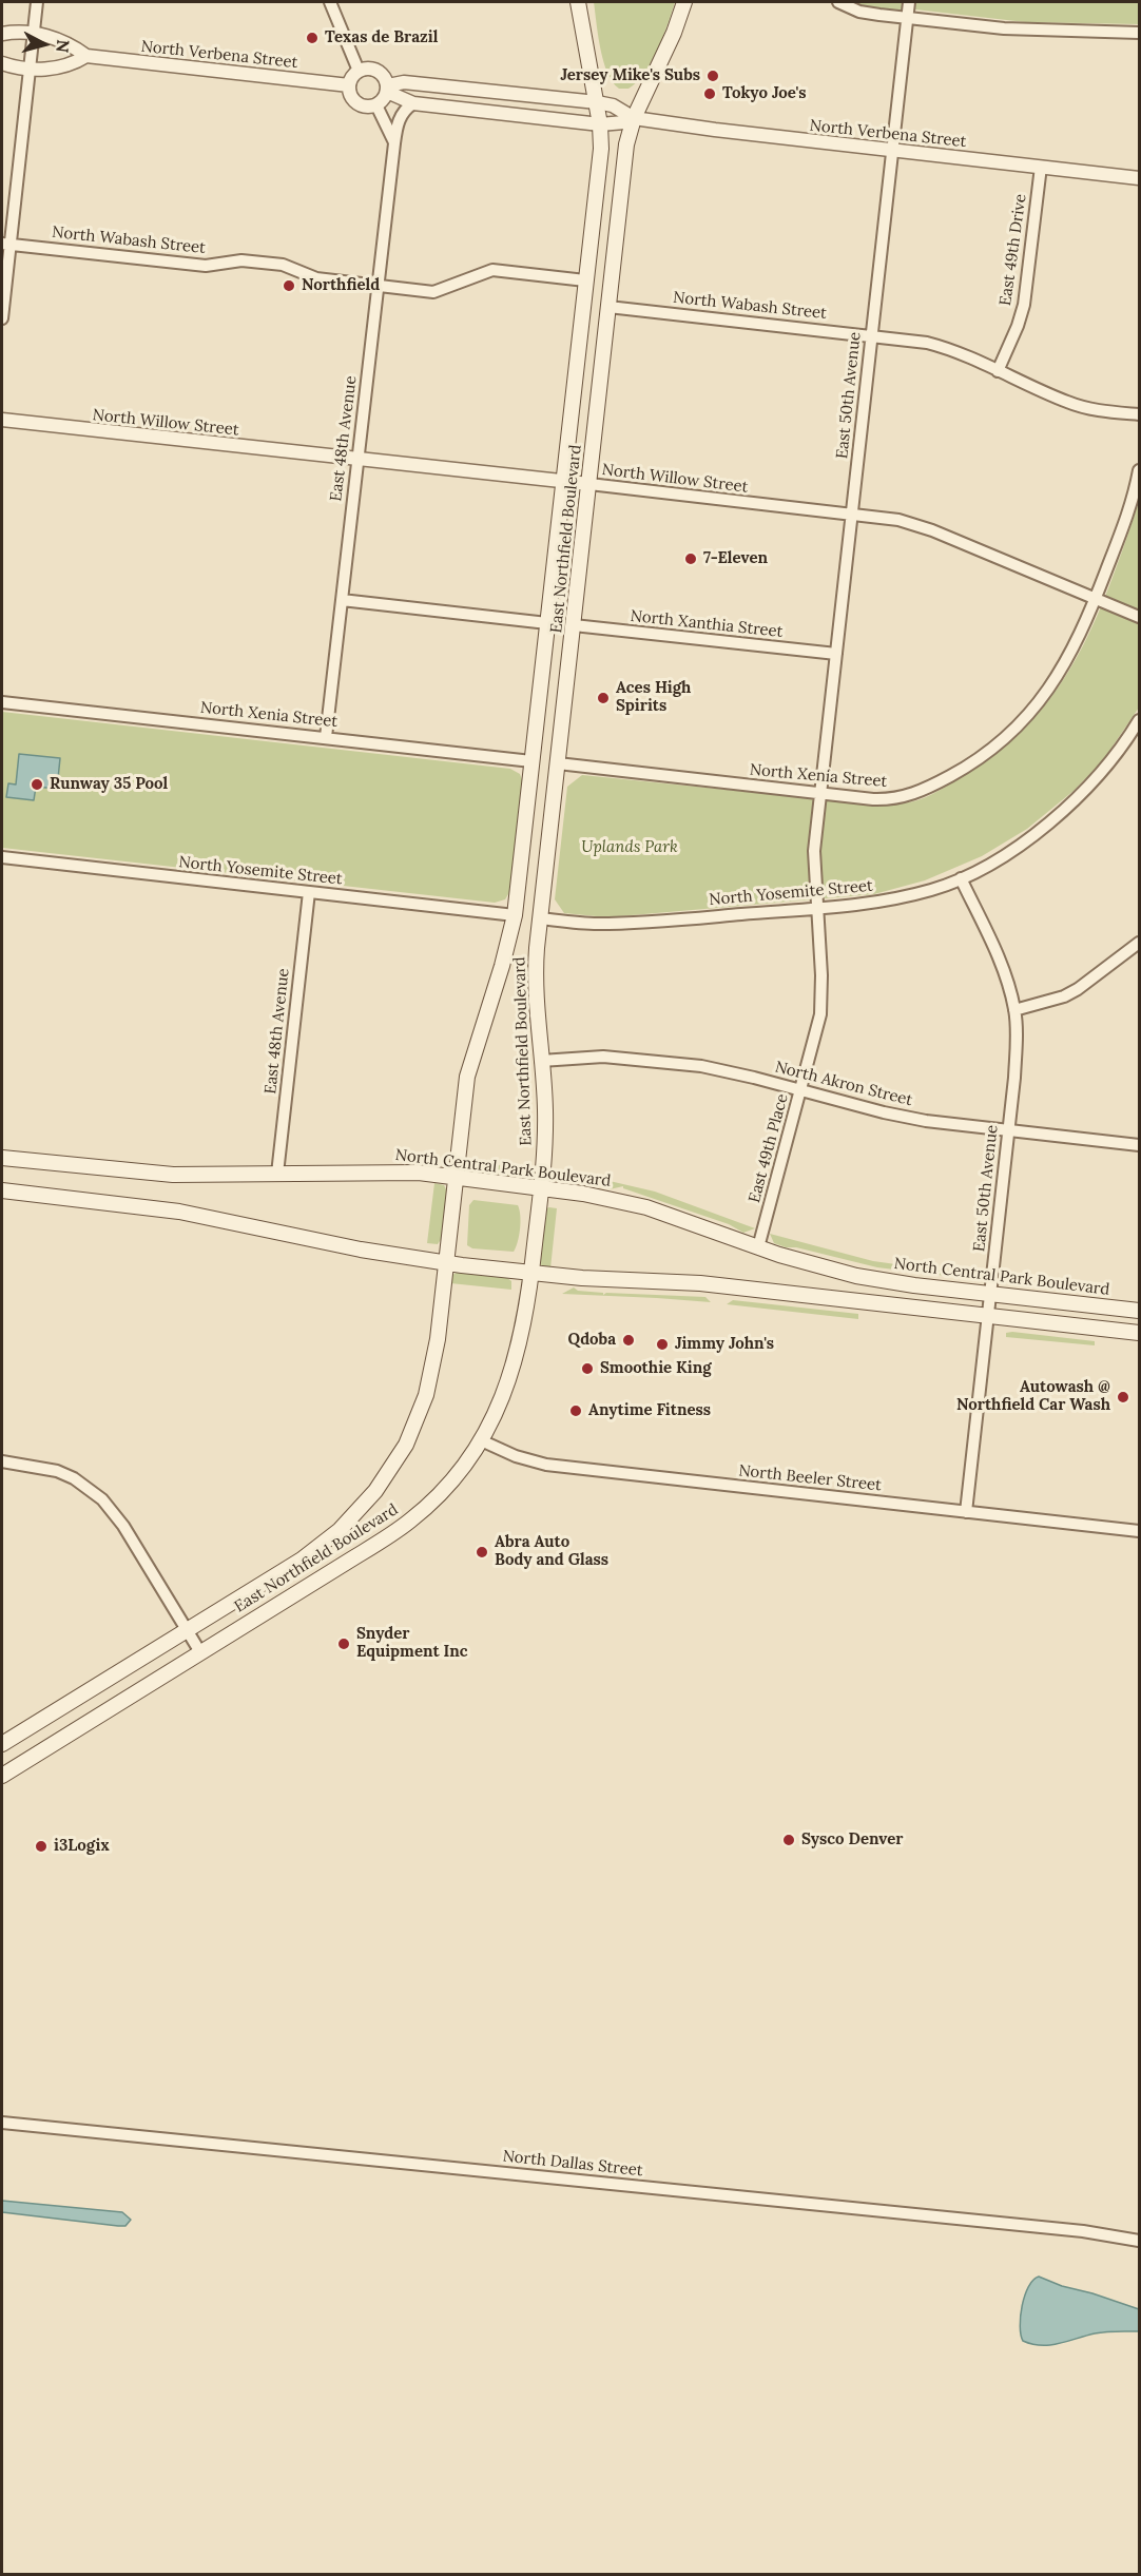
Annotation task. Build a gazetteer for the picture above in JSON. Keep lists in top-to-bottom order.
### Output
{
  "streets": {
    "main road": ["East Northfield Boulevard", "North Central Park Boulevard"],
    "street": [
      "North Verbena Street",
      "North Wabash Street",
      "East 49th Drive",
      "East 50th Avenue",
      "North Willow Street",
      "East 48th Avenue",
      "North Xanthia Street",
      "North Xenia Street",
      "North Yosemite Street",
      "North Akron Street",
      "East 49th Place",
      "North Beeler Street",
      "North Dallas Street"
    ]
  },
  "crossings": [
    ["North Verbena Street", "East 49th Drive"],
    ["North Verbena Street", "East 50th Avenue"],
    ["North Verbena Street", "East 48th Avenue"],
    ["North Verbena Street", "East Northfield Boulevard"],
    ["North Wabash Street", "East 49th Drive"],
    ["North Wabash Street", "East 50th Avenue"],
    ["North Wabash Street", "East 48th Avenue"],
    ["North Wabash Street", "East Northfield Boulevard"],
    ["East 50th Avenue", "North Willow Street"],
    ["East 50th Avenue", "North Xanthia Street"],
    ["East 50th Avenue", "North Xenia Street"],
    ["East 50th Avenue", "North Yosemite Street"],
    ["East 50th Avenue", "North Akron Street"],
    ["East 50th Avenue", "East 49th Place"],
    ["East 50th Avenue", "North Central Park Boulevard"],
    ["East 50th Avenue", "North Beeler Street"],
    ["North Willow Street", "East 48th Avenue"],
    ["North Willow Street", "East Northfield Boulevard"],
    ["North Willow Street", "North Xenia Street"],
    ["East 48th Avenue", "North Xenia Street"],
    ["East 48th Avenue", "North Yosemite Street"],
    ["East 48th Avenue", "North Central Park Boulevard"],
    ["East Northfield Boulevard", "North Xanthia Street"],
    ["East Northfield Boulevard", "North Xenia Street"],
    ["East Northfield Boulevard", "North Yosemite Street"],
    ["East Northfield Boulevard", "North Akron Street"],
    ["East Northfield Boulevard", "North Central Park Boulevard"],
    ["East Northfield Boulevard", "North Beeler Street"],
    ["North Xenia Street", "East 49th Place"],
    ["North Yosemite Street", "East 49th Place"],
    ["North Akron Street", "East 49th Place"],
    ["East 49th Place", "North Central Park Boulevard"]
  ],
  "parks": ["Uplands Park"],
  "places": [
    "Texas de Brazil",
    "Jersey Mike's Subs",
    "Tokyo Joe's",
    "Northfield",
    "7-Eleven",
    "Aces High Spirits",
    "Runway 35 Pool",
    "Qdoba",
    "Jimmy John's",
    "Smoothie King",
    "Autowash @ Northfield Car Wash",
    "Anytime Fitness",
    "Abra Auto Body and Glass",
    "Snyder Equipment Inc",
    "Sysco Denver",
    "i3Logix"
  ],
  "north": "right"
}
